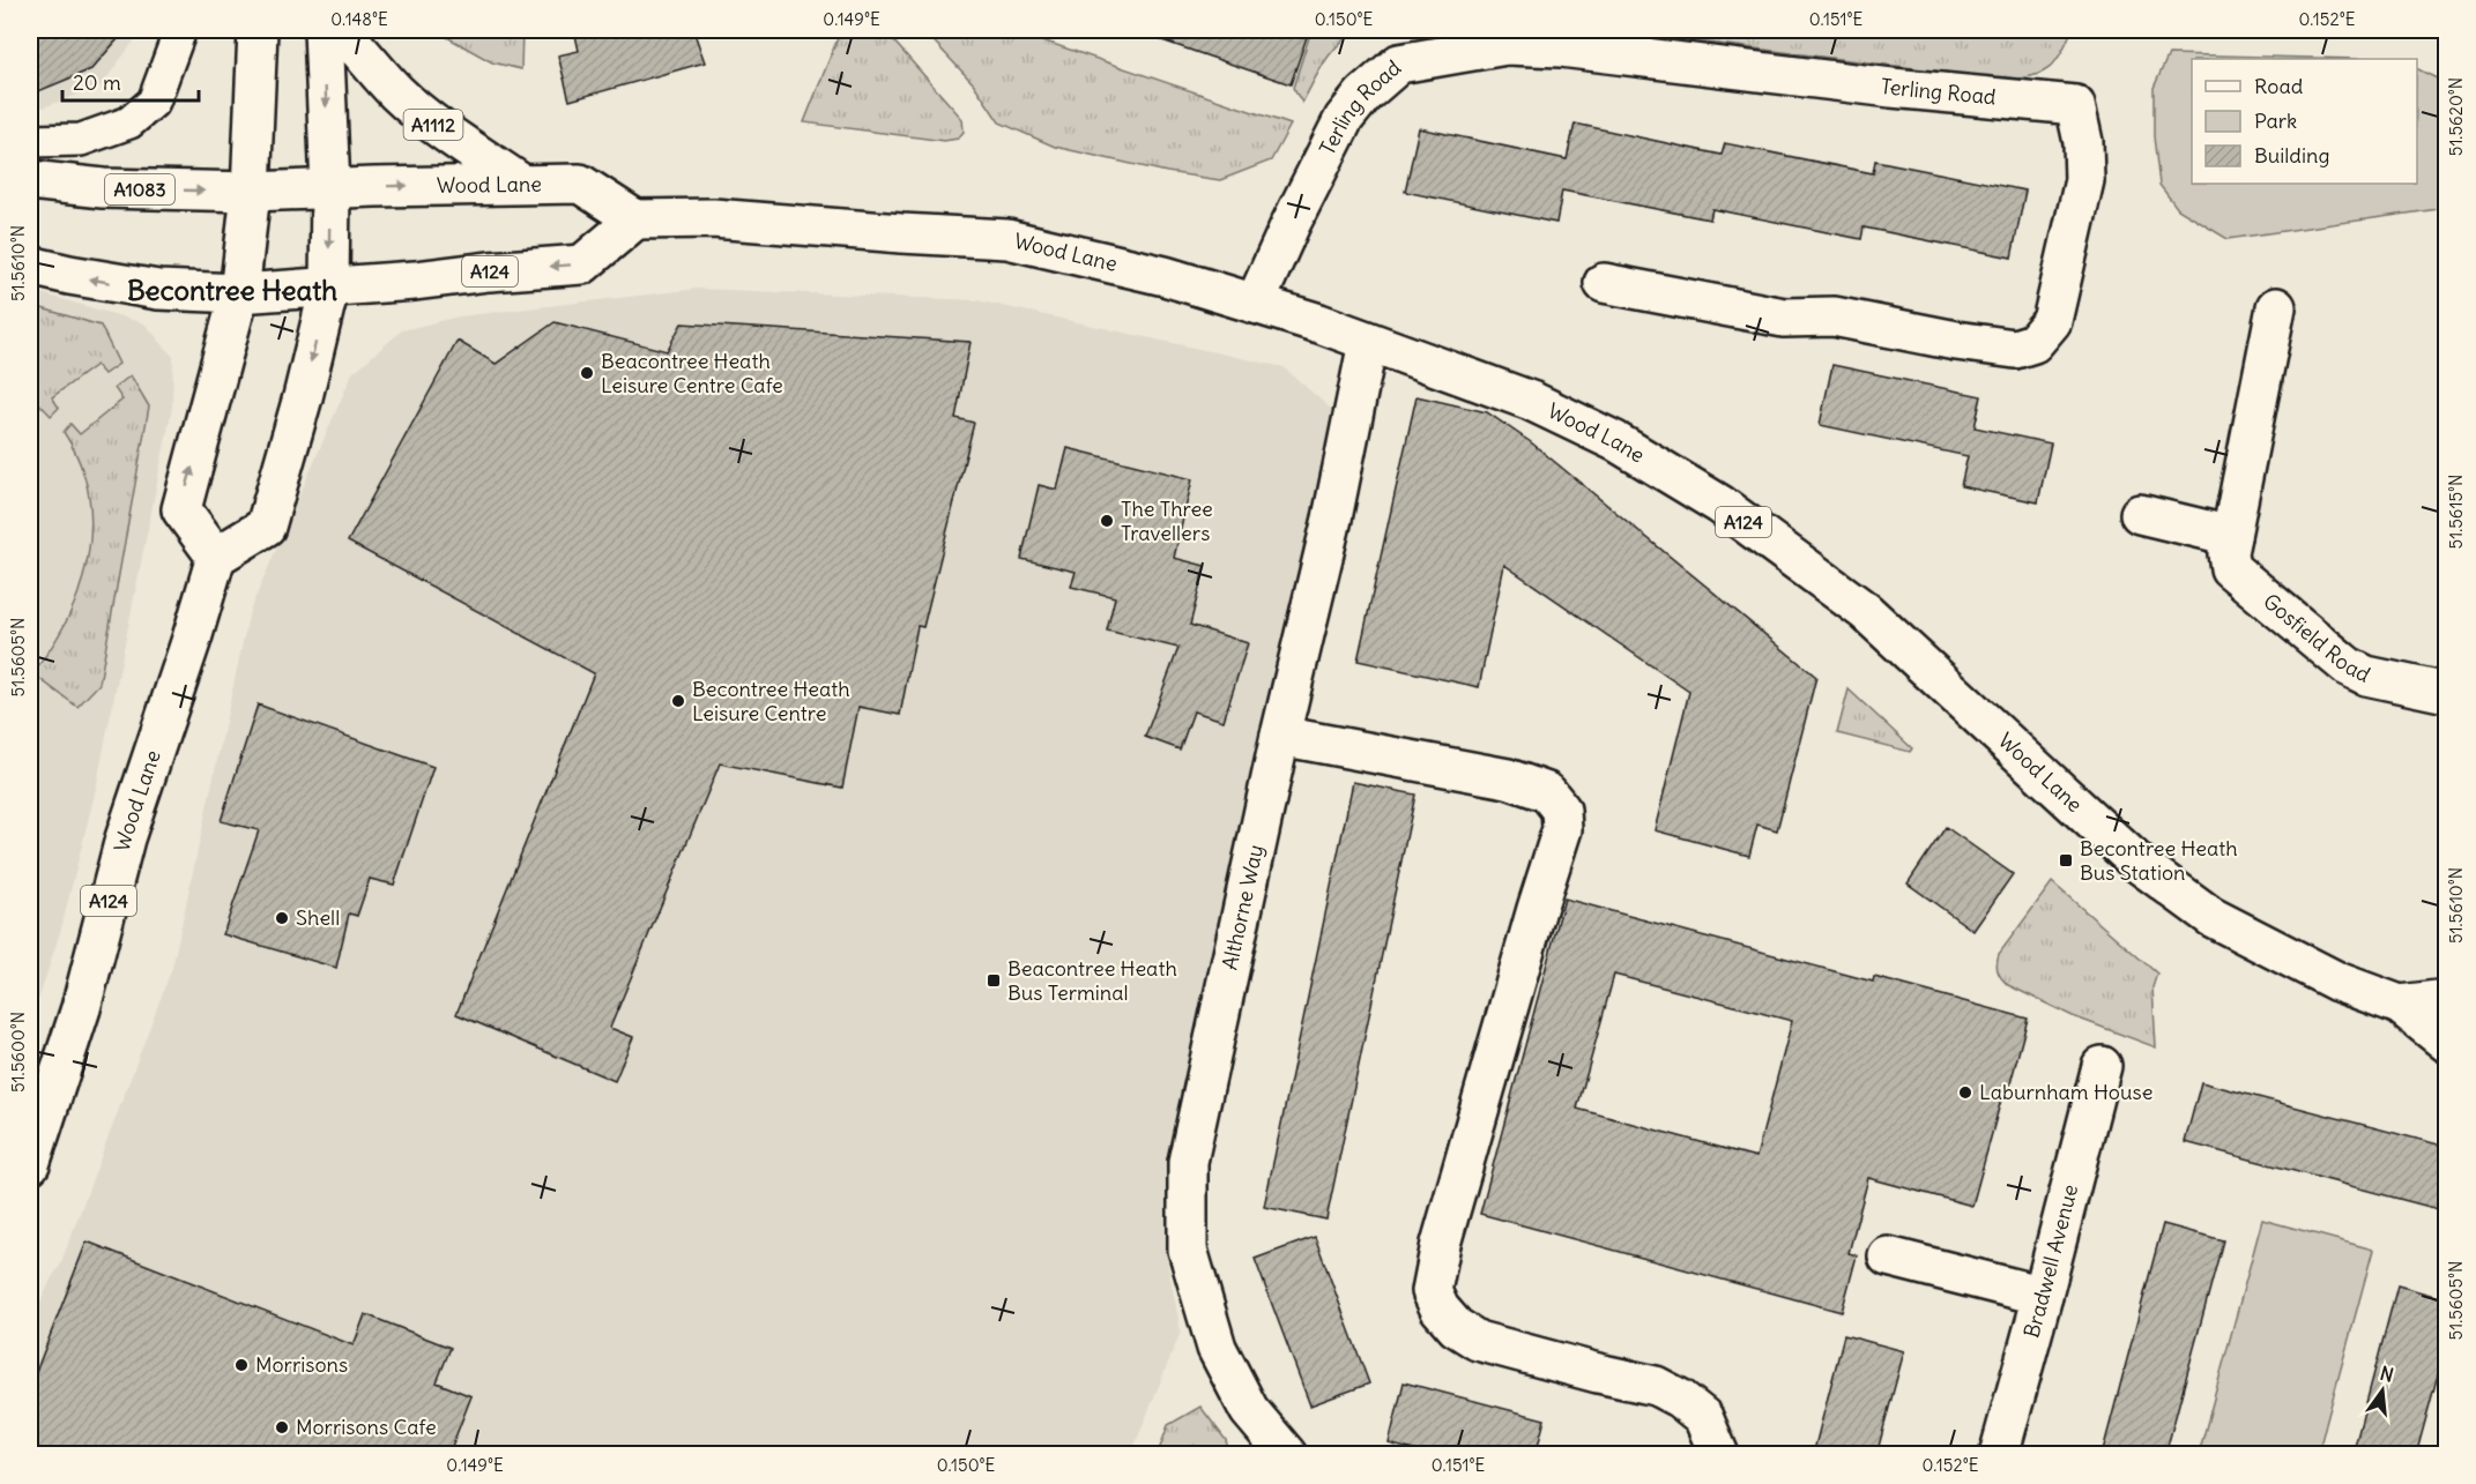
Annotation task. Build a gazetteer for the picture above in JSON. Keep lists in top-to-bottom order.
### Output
{
  "streets": {
    "main road": [
      "Terling Road",
      "A1112",
      "Wood Lane",
      "A1083",
      "A124",
      "Gosfield Road",
      "Althorne Way",
      "Bradwell Avenue"
    ]
  },
  "crossings": [
    ["Terling Road", "Wood Lane"],
    ["A1112", "Wood Lane"],
    ["Wood Lane", "A1083"],
    ["Wood Lane", "A124"],
    ["Wood Lane", "Althorne Way"]
  ],
  "districts": ["Becontree Heath"],
  "places": {
    "other": [
      "Beacontree Heath Leisure Centre Cafe",
      "The Three Travellers",
      "Becontree Heath Leisure Centre",
      "Shell",
      "Laburnham House",
      "Morrisons",
      "Morrisons Cafe"
    ],
    "transit": ["Becontree Heath Bus Station", "Beacontree Heath Bus Terminal"]
  },
  "legend": ["Road", "Park", "Building"],
  "scale_bar": "20 m",
  "north": "top",
  "coordinates": [
    "0.148°E",
    "0.149°E",
    "0.150°E",
    "0.151°E",
    "0.152°E",
    "51.5620°N",
    "51.5610°N",
    "51.5615°N",
    "51.5605°N",
    "51.5600°N"
  ]
}
